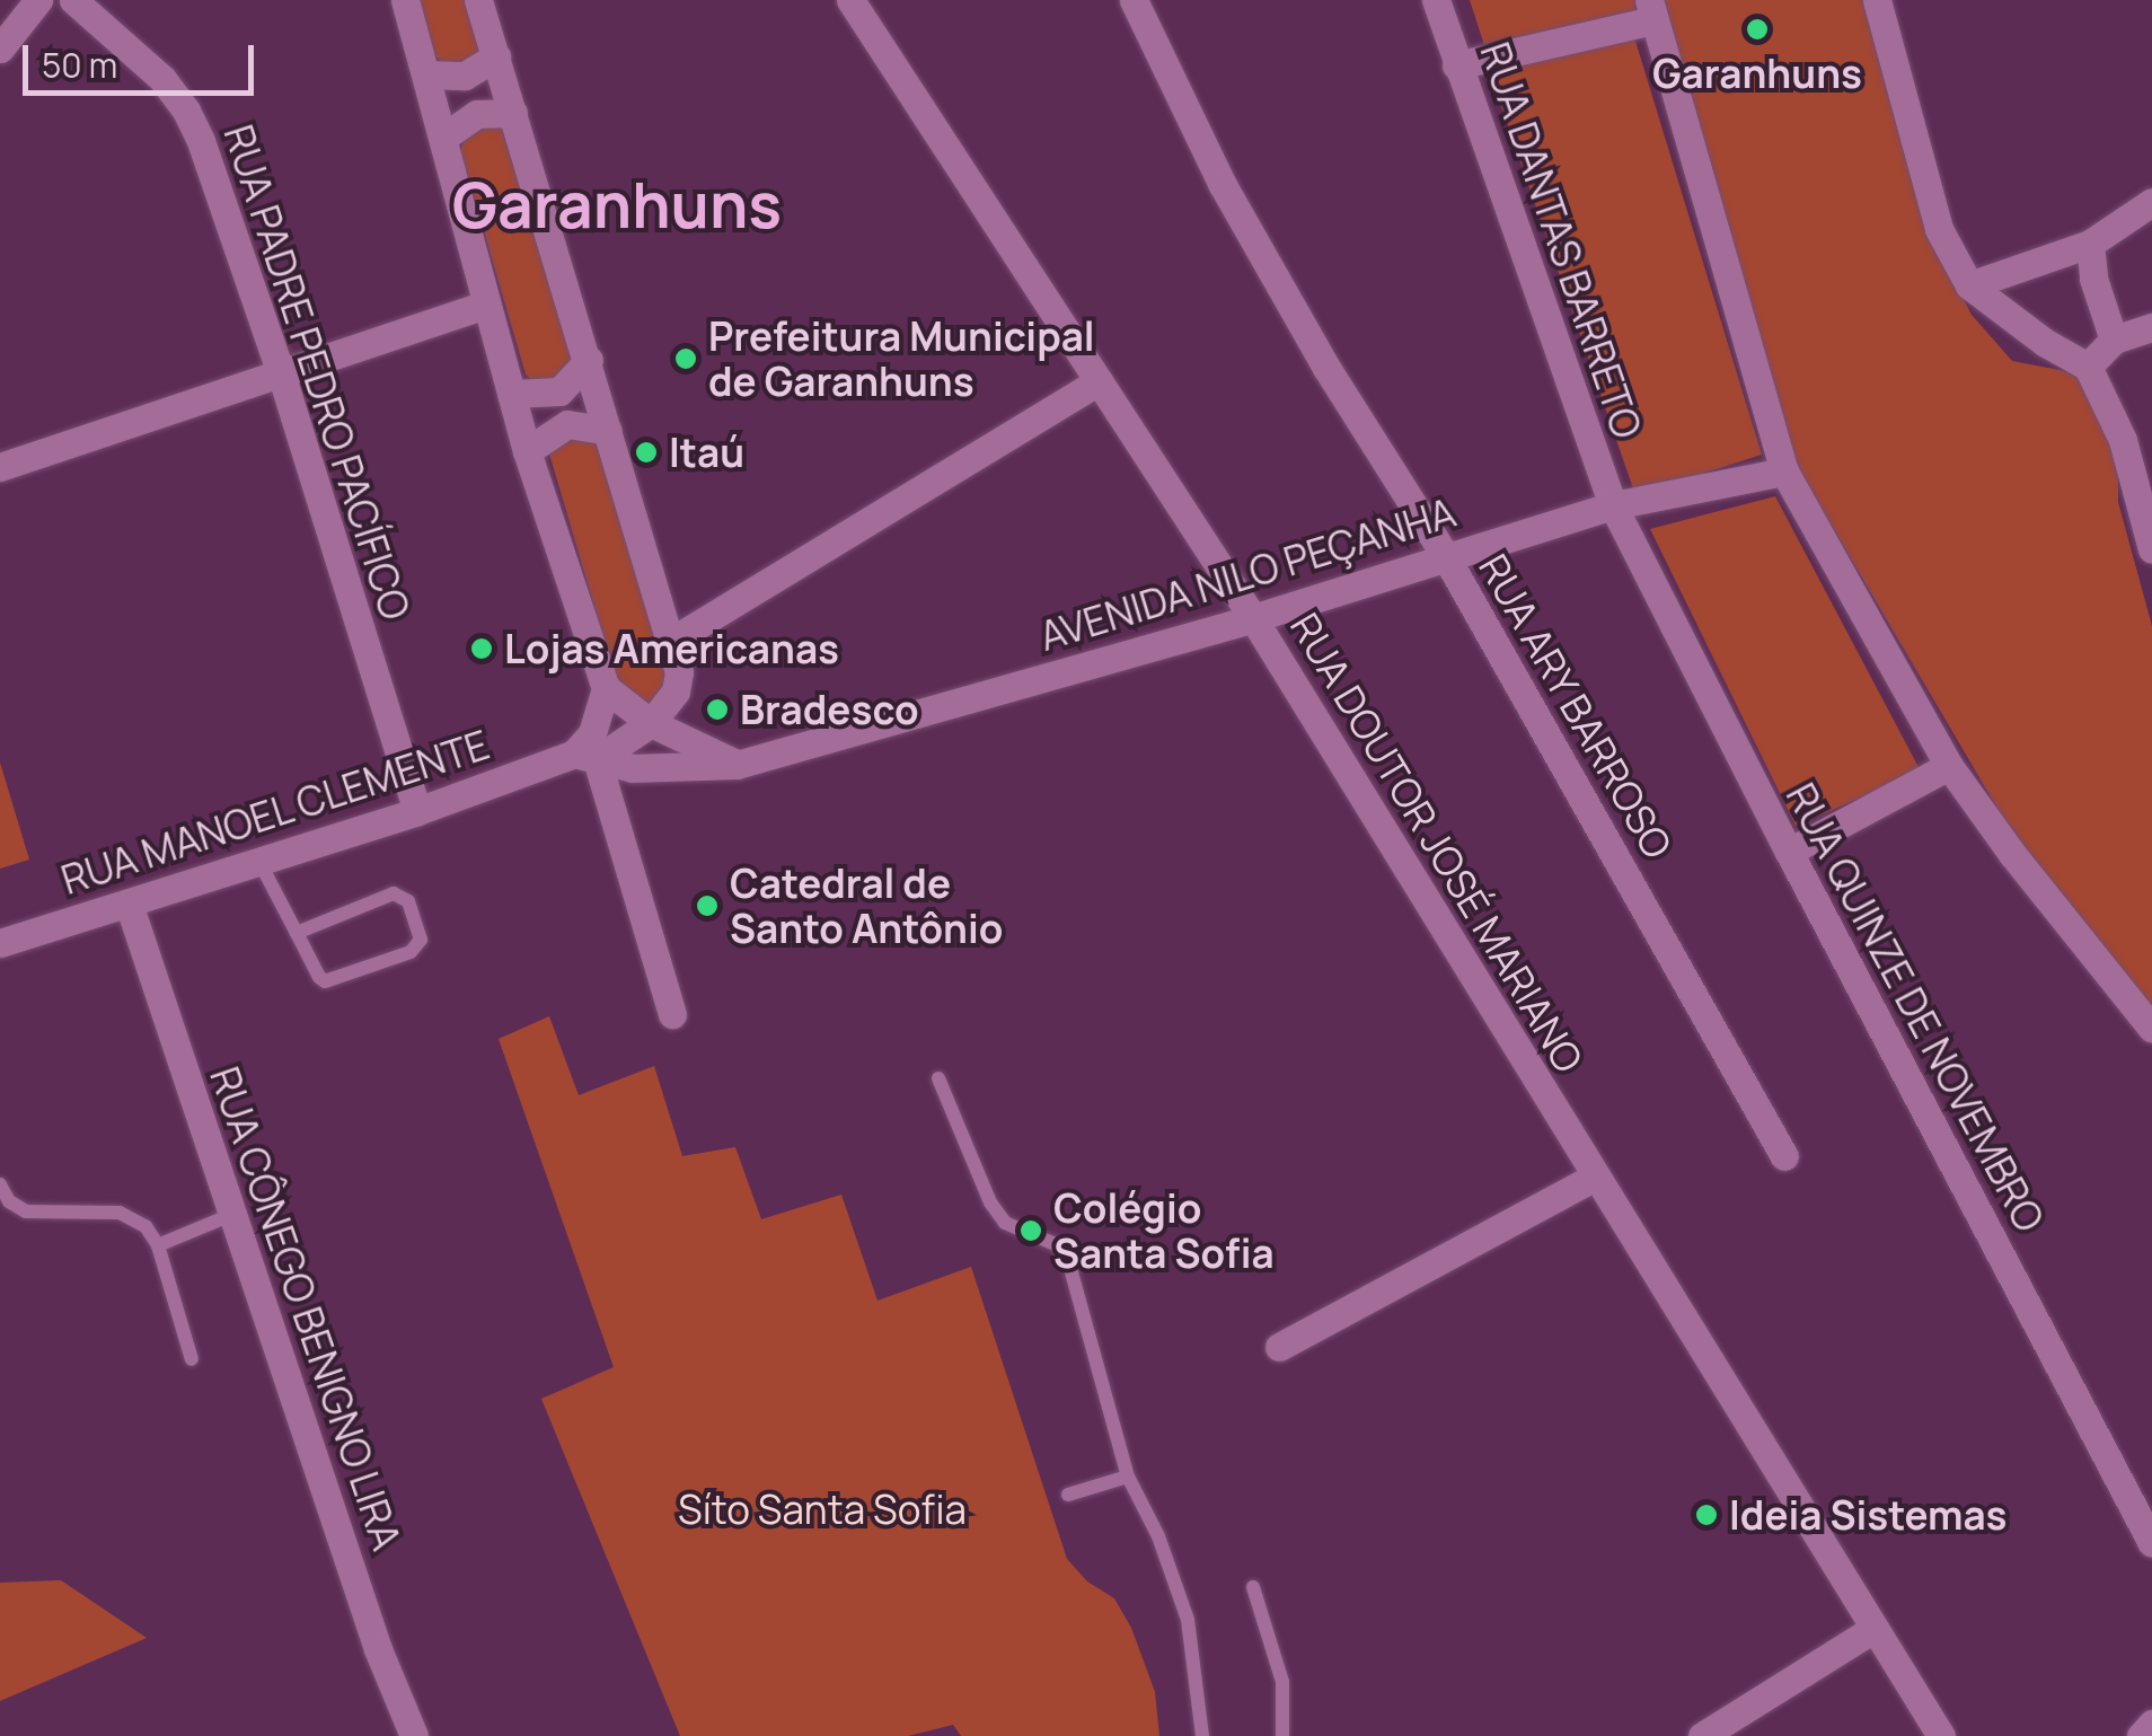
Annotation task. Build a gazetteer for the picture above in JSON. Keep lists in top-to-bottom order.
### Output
{
  "streets": {
    "main road": [
      "RUA DANTAS BARRETO",
      "RUA PADRE PEDRO PACÍFICO",
      "AVENIDA NILO PEÇANHA",
      "RUA ARY BARROSO",
      "RUA MANOEL CLEMENTE",
      "RUA DOUTOR JOSÉ MARIANO",
      "RUA QUINZE DE NOVEMBRO",
      "RUA CÔNEGO BENIGNO LIRA"
    ]
  },
  "crossings": [
    ["RUA DANTAS BARRETO", "AVENIDA NILO PEÇANHA"],
    ["RUA DANTAS BARRETO", "RUA QUINZE DE NOVEMBRO"],
    ["RUA PADRE PEDRO PACÍFICO", "RUA MANOEL CLEMENTE"],
    ["AVENIDA NILO PEÇANHA", "RUA ARY BARROSO"],
    ["AVENIDA NILO PEÇANHA", "RUA MANOEL CLEMENTE"],
    ["AVENIDA NILO PEÇANHA", "RUA DOUTOR JOSÉ MARIANO"],
    ["AVENIDA NILO PEÇANHA", "RUA QUINZE DE NOVEMBRO"],
    ["RUA MANOEL CLEMENTE", "RUA CÔNEGO BENIGNO LIRA"]
  ],
  "districts": ["Garanhuns"],
  "parks": ["Síto Santa Sofia"],
  "places": [
    "Garanhuns",
    "Prefeitura Municipal de Garanhuns",
    "Itaú",
    "Lojas Americanas",
    "Bradesco",
    "Catedral de Santo Antônio",
    "Colégio Santa Sofia",
    "Ideia Sistemas"
  ],
  "scale_bar": "50 m"
}
